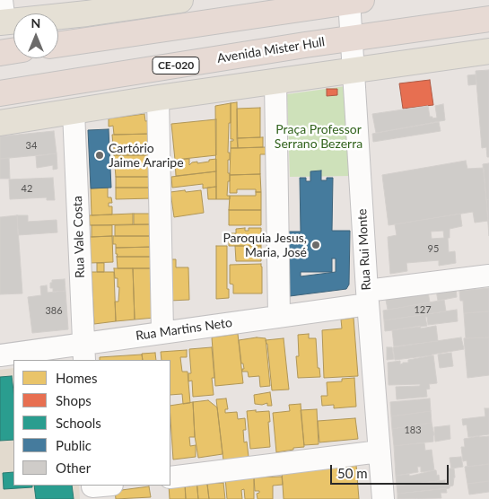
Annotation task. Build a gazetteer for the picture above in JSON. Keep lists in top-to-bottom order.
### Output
{
  "streets": {
    "highway": ["Avenida Mister Hull", "CE-020"],
    "street": ["Rua Vale Costa", "Rua Rui Monte", "Rua Martins Neto"]
  },
  "crossings": [
    ["Avenida Mister Hull", "Rua Rui Monte"],
    ["Rua Vale Costa", "Rua Martins Neto"],
    ["Rua Rui Monte", "Rua Martins Neto"]
  ],
  "parks": ["Praça Professor Serrano Bezerra"],
  "places": ["Cartório Jaime Araripe", "Paroquia Jesus, Maria, José"],
  "house_numbers": [
    "34",
    "42",
    "95",
    "127",
    "386",
    "183"
  ],
  "legend": [
    "Homes",
    "Shops",
    "Schools",
    "Public",
    "Other"
  ],
  "scale_bar": "50 m",
  "north": "top"
}
